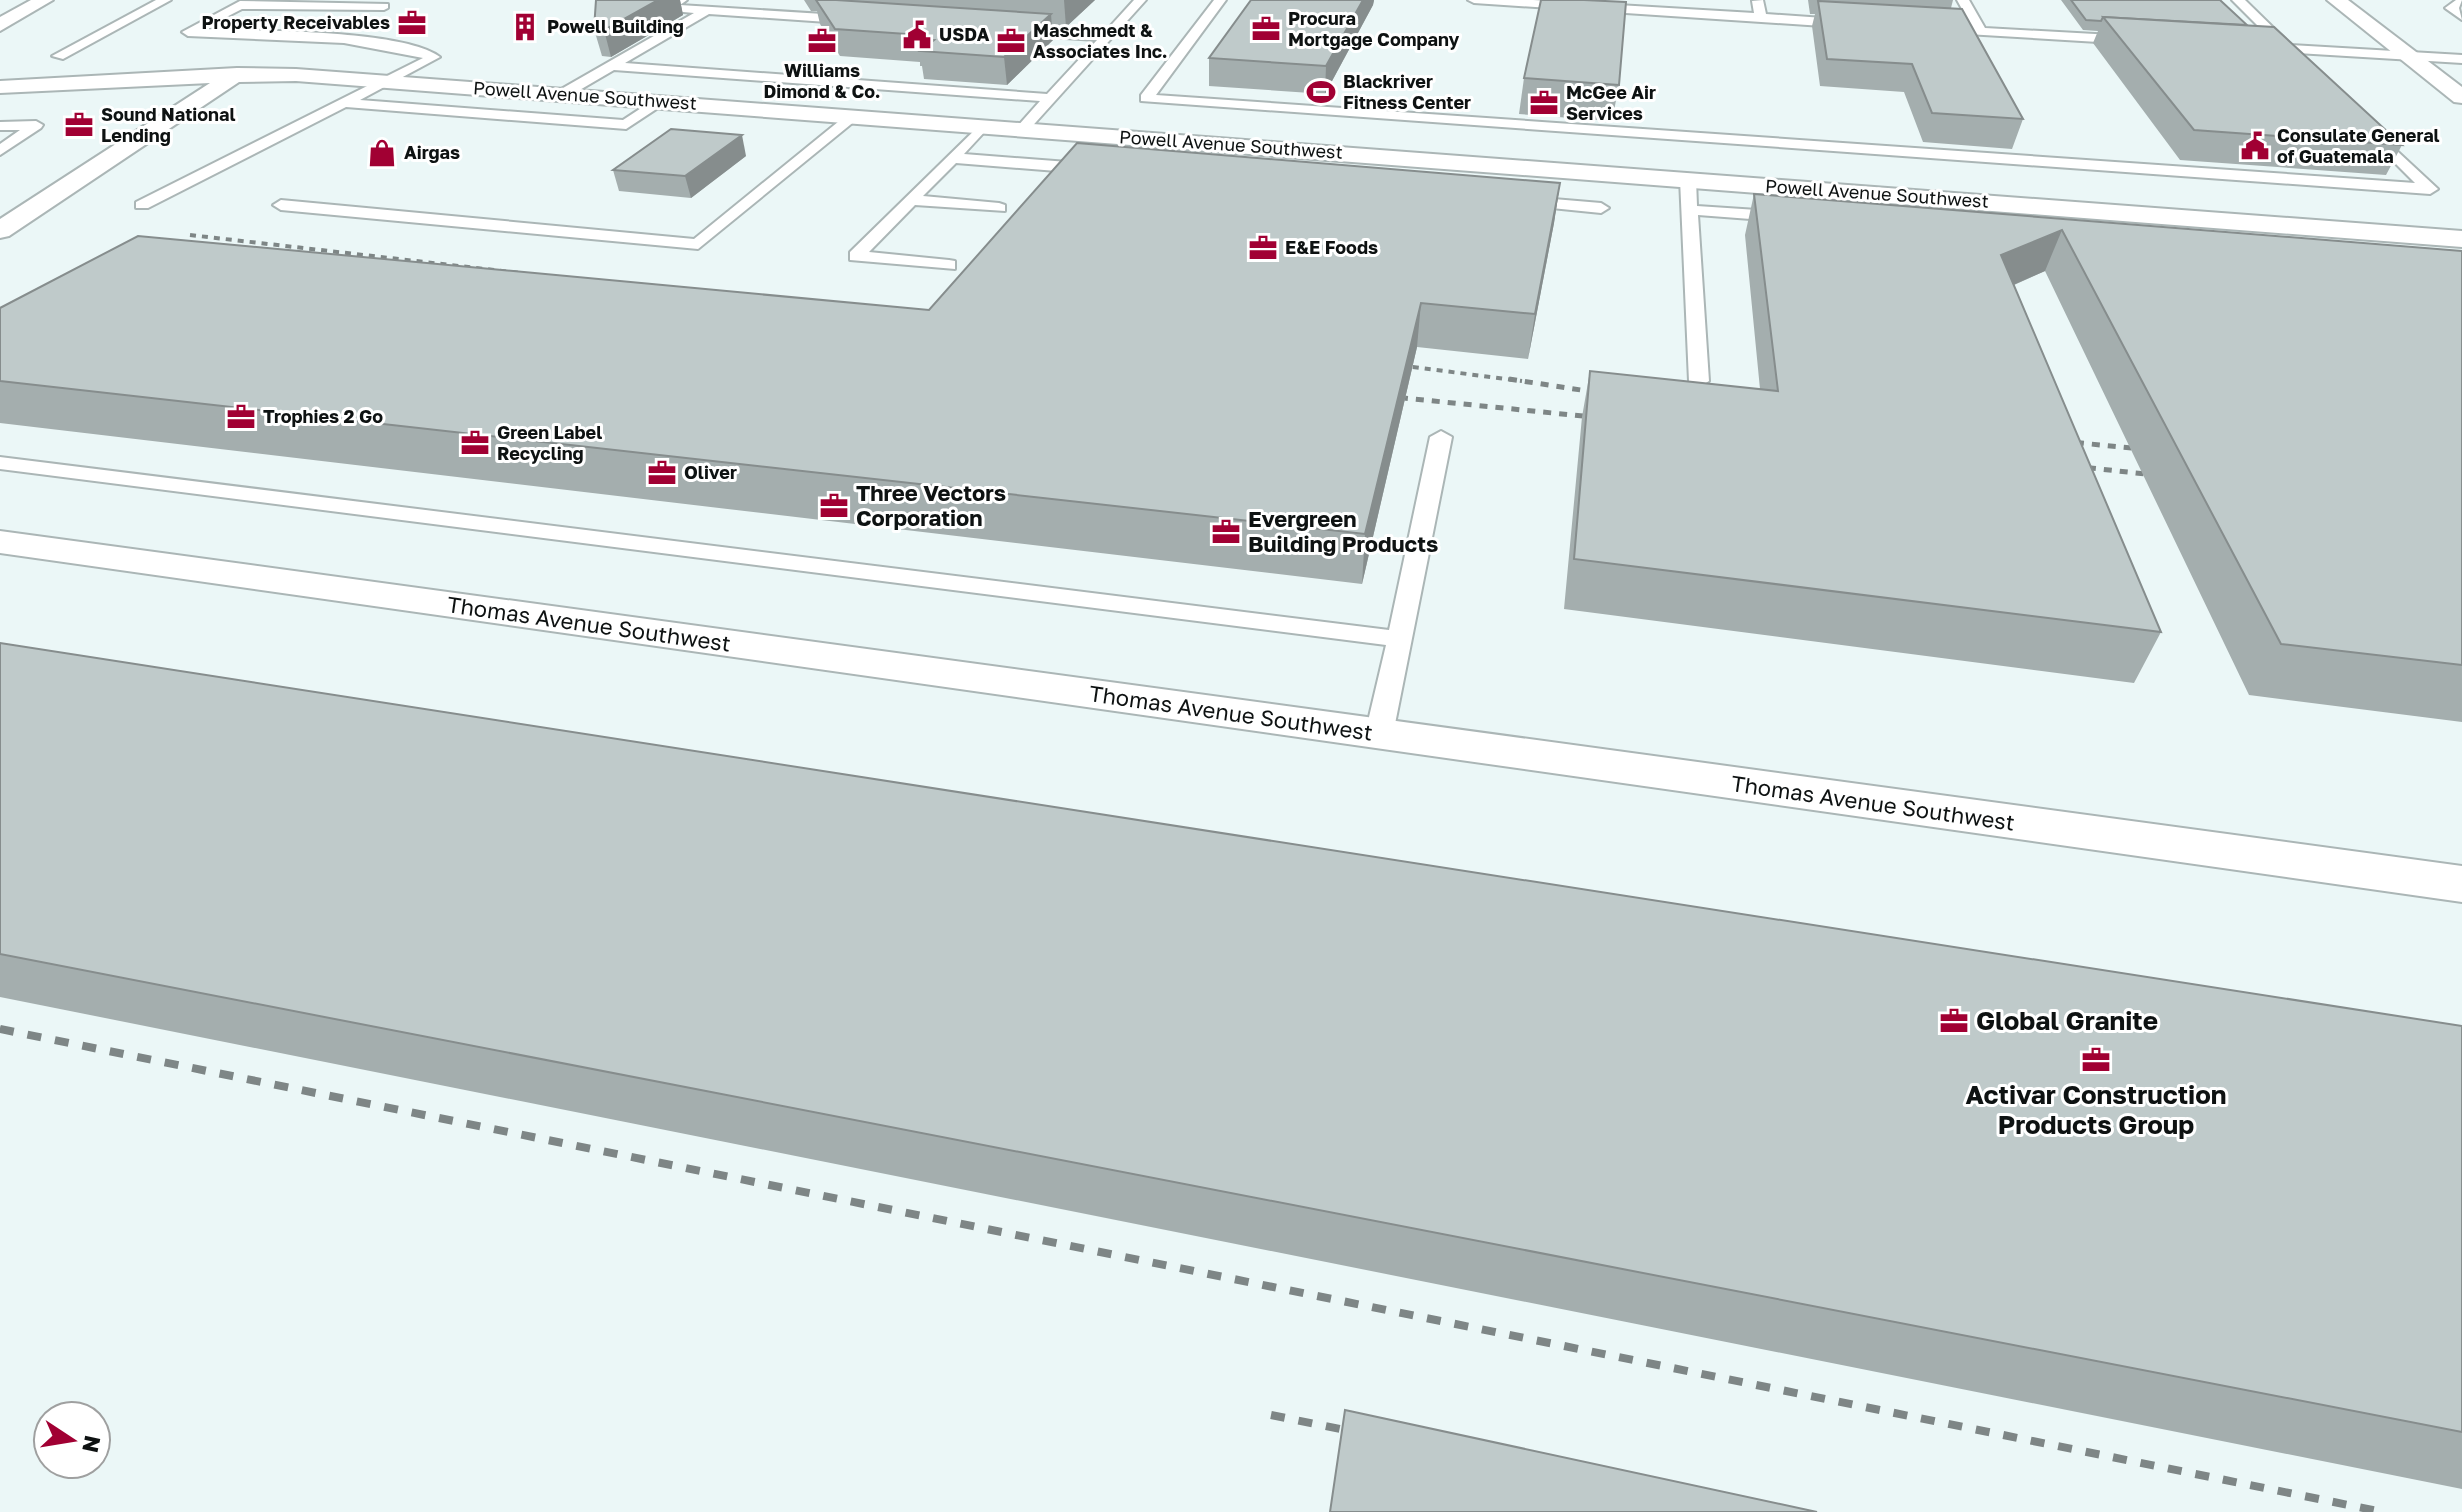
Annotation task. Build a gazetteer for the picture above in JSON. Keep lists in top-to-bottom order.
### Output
{
  "streets": {
    "street": ["Powell Avenue Southwest", "Thomas Avenue Southwest"]
  },
  "places": {
    "office": [
      "Property Receivables",
      "Procura Mortgage Company",
      "Williams Dimond & Co.",
      "Maschmedt & Associates Inc.",
      "McGee Air Services",
      "Sound National Lending",
      "E&E Foods",
      "Trophies 2 Go",
      "Green Label Recycling",
      "Oliver",
      "Three Vectors Corporation",
      "Evergreen Building Products",
      "Global Granite",
      "Activar Construction Products Group"
    ],
    "building": ["Powell Building"],
    "public building": ["USDA", "Consulate General of Guatemala"],
    "sports": ["Blackriver Fitness Center"],
    "shop": ["Airgas"]
  },
  "north": "right"
}
